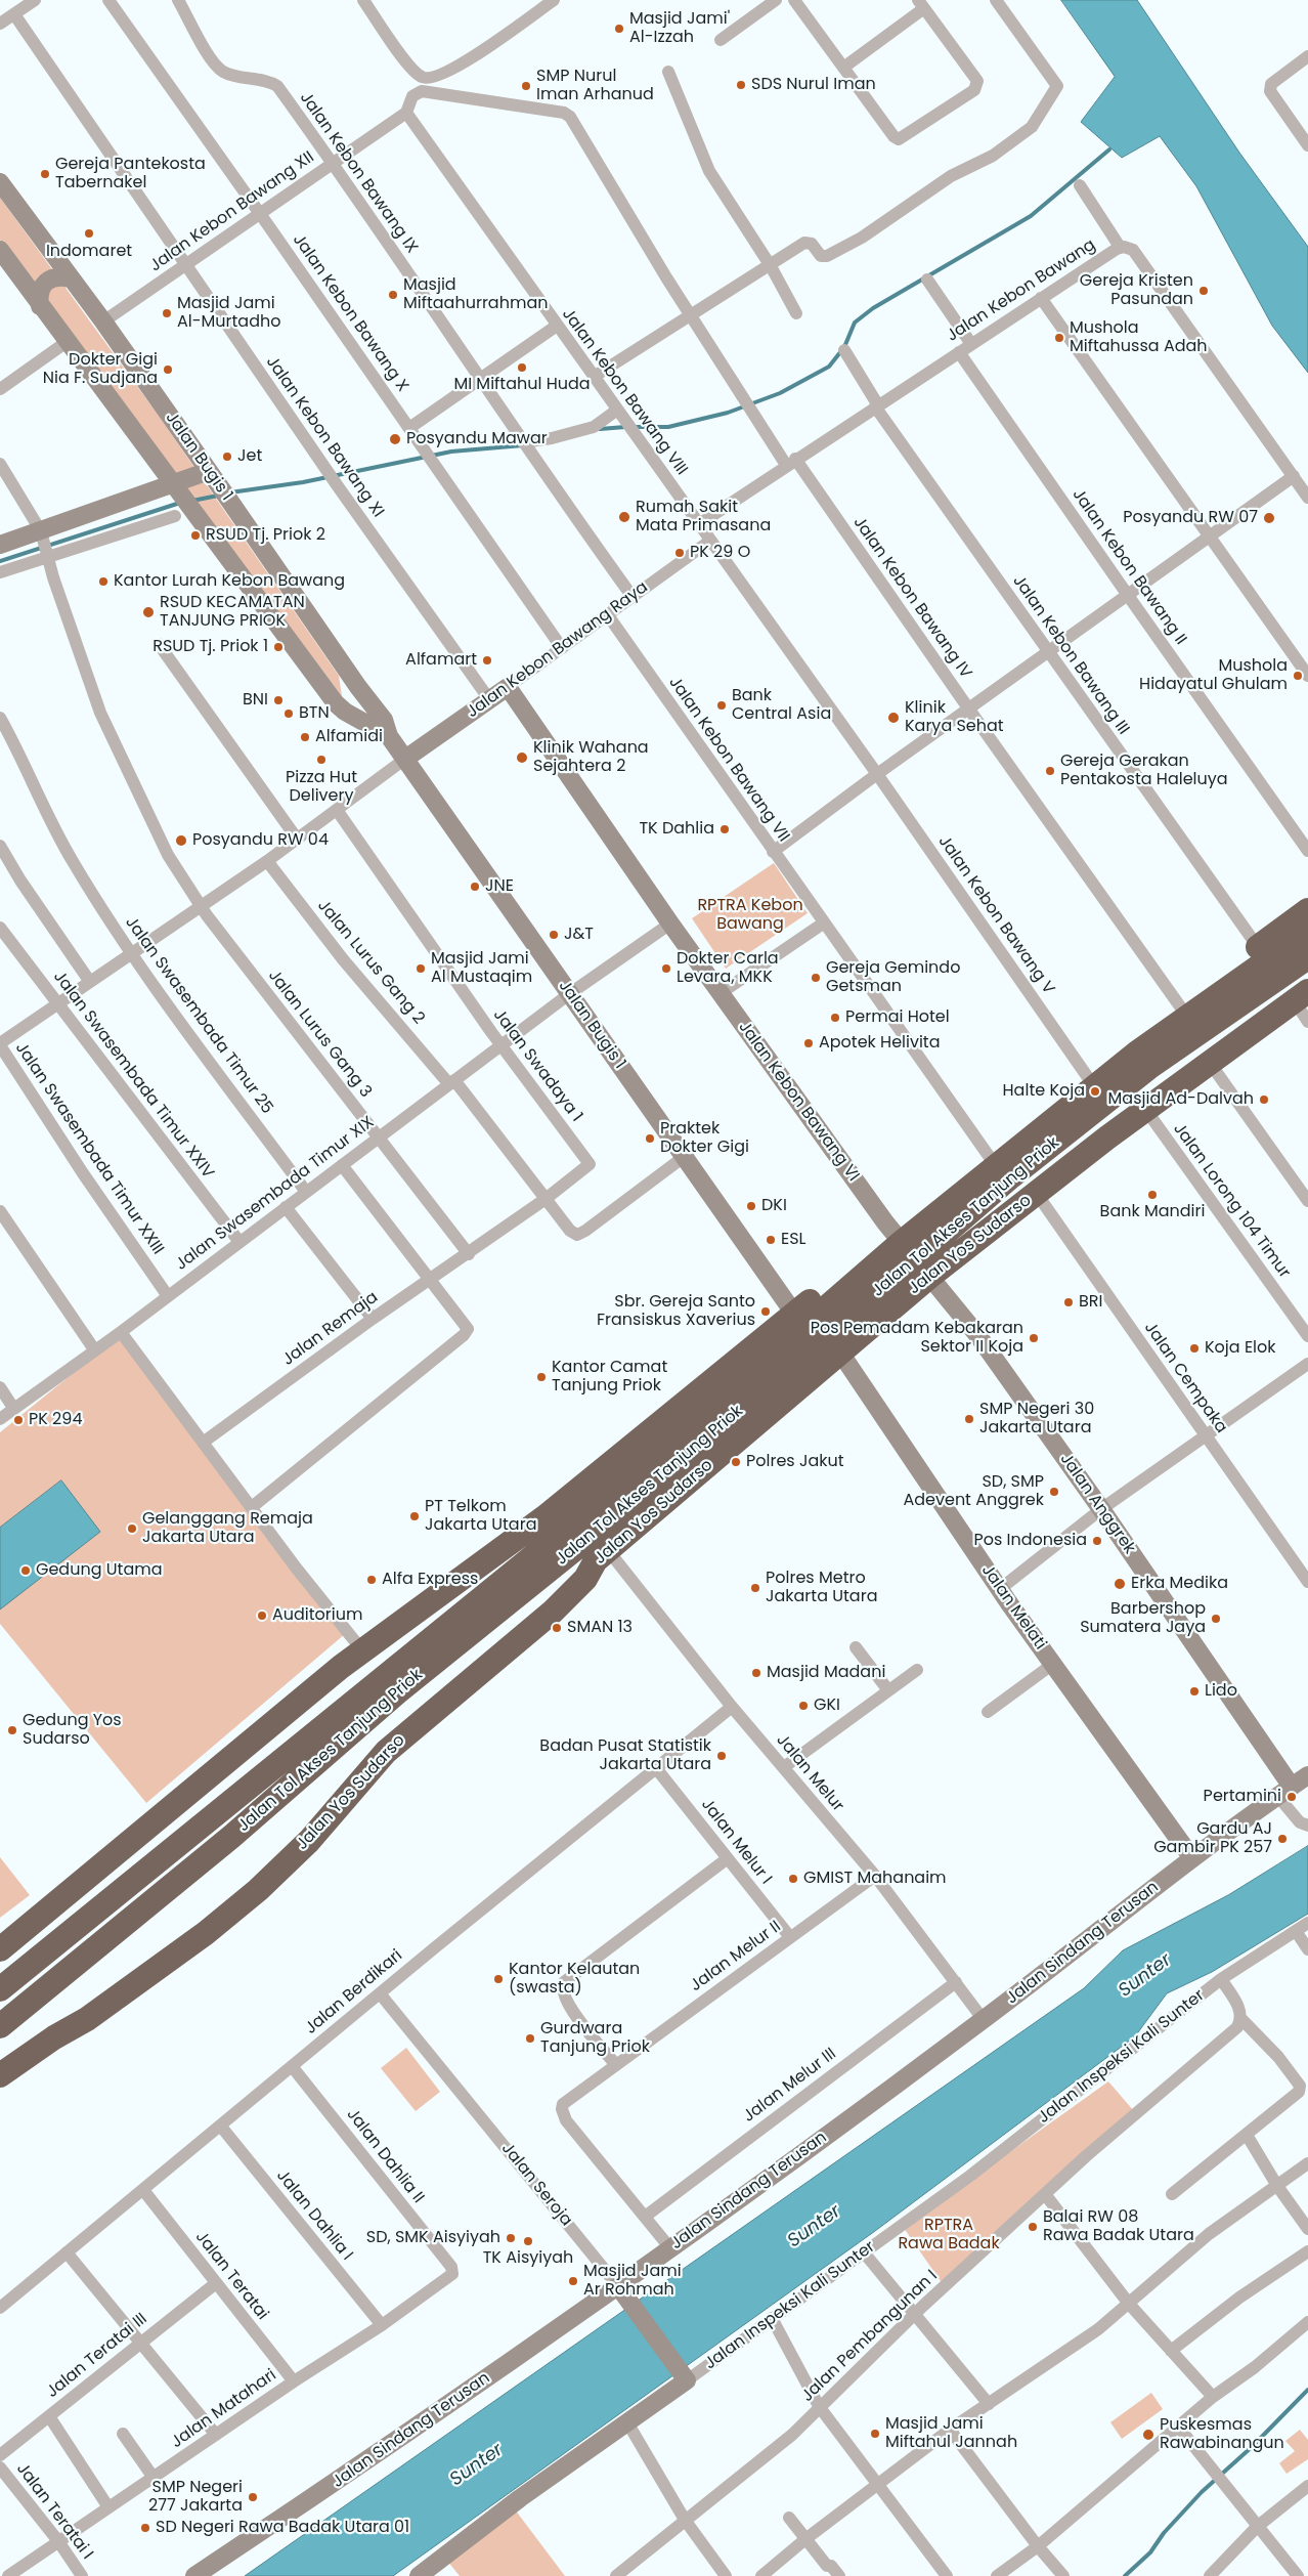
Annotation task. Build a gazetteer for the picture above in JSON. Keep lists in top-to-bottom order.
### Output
{
  "streets": {
    "highway": ["Jalan Tol Akses Tanjung Priok", "Jalan Yos Sudarso"],
    "street": [
      "Jalan Kebon Bawang IX",
      "Jalan Kebon Bawang XII",
      "Jalan Kebon Bawang",
      "Jalan Kebon Bawang X",
      "Jalan Kebon Bawang VIII",
      "Jalan Kebon Bawang XI",
      "Jalan Bugis 1",
      "Jalan Kebon Bawang II",
      "Jalan Kebon Bawang IV",
      "Jalan Kebon Bawang Raya",
      "Jalan Kebon Bawang III",
      "Jalan Kebon Bawang VII",
      "Jalan Kebon Bawang V",
      "Jalan Lurus Gang 2",
      "Jalan Swasembada Timur 25",
      "Jalan Lurus Gang 3",
      "Jalan Swadaya 1",
      "Jalan Swasembada Timur XXIV",
      "Jalan Kebon Bawang VI",
      "Jalan Swasembada Timur XXIII",
      "Jalan Swasembada Timur XIX",
      "Jalan Lorong 104 Timur",
      "Jalan Remaja",
      "Jalan Cempaka",
      "Jalan Anggrek",
      "Jalan Melati",
      "Jalan Melur",
      "Jalan Melur I",
      "Jalan Sindang Terusan",
      "Jalan Melur II",
      "Jalan Berdikari",
      "Jalan Inspeksi Kali Sunter",
      "Jalan Melur III",
      "Jalan Dahlia II",
      "Jalan Seroja",
      "Jalan Dahlia I",
      "Jalan Teratai",
      "Jalan Pembangunan I",
      "Jalan Teratai III",
      "Jalan Matahari",
      "Jalan Teratai I"
    ]
  },
  "crossings": [
    ["Jalan Kebon Bawang IX", "Jalan Kebon Bawang XII"],
    ["Jalan Kebon Bawang IX", "Jalan Kebon Bawang Raya"],
    ["Jalan Kebon Bawang XII", "Jalan Kebon Bawang X"],
    ["Jalan Kebon Bawang XII", "Jalan Kebon Bawang VIII"],
    ["Jalan Kebon Bawang XII", "Jalan Kebon Bawang XI"],
    ["Jalan Kebon Bawang XII", "Jalan Bugis 1"],
    ["Jalan Kebon Bawang XII", "Jalan Kebon Bawang IV"],
    ["Jalan Kebon Bawang", "Jalan Kebon Bawang VIII"],
    ["Jalan Kebon Bawang", "Jalan Kebon Bawang II"],
    ["Jalan Kebon Bawang", "Jalan Kebon Bawang IV"],
    ["Jalan Kebon Bawang", "Jalan Kebon Bawang III"],
    ["Jalan Kebon Bawang X", "Jalan Kebon Bawang Raya"],
    ["Jalan Kebon Bawang VIII", "Jalan Kebon Bawang IV"],
    ["Jalan Kebon Bawang VIII", "Jalan Kebon Bawang Raya"],
    ["Jalan Kebon Bawang VIII", "Jalan Kebon Bawang V"],
    ["Jalan Kebon Bawang XI", "Jalan Kebon Bawang Raya"],
    ["Jalan Bugis 1", "Jalan Kebon Bawang Raya"],
    ["Jalan Bugis 1", "Jalan Lurus Gang 2"],
    ["Jalan Bugis 1", "Jalan Swasembada Timur XIX"],
    ["Jalan Kebon Bawang Raya", "Jalan Kebon Bawang VII"],
    ["Jalan Kebon Bawang Raya", "Jalan Kebon Bawang V"],
    ["Jalan Kebon Bawang Raya", "Jalan Kebon Bawang VI"],
    ["Jalan Lurus Gang 2", "Jalan Swasembada Timur XIX"],
    ["Jalan Lurus Gang 2", "Jalan Remaja"],
    ["Jalan Swasembada Timur 25", "Jalan Swasembada Timur XIX"],
    ["Jalan Lurus Gang 3", "Jalan Swasembada Timur XIX"],
    ["Jalan Lurus Gang 3", "Jalan Remaja"],
    ["Jalan Swadaya 1", "Jalan Swasembada Timur XIX"],
    ["Jalan Swadaya 1", "Jalan Remaja"],
    ["Jalan Swasembada Timur XXIV", "Jalan Swasembada Timur XIX"],
    ["Jalan Kebon Bawang VI", "Jalan Yos Sudarso"],
    ["Jalan Kebon Bawang VI", "Jalan Anggrek"],
    ["Jalan Swasembada Timur XXIII", "Jalan Swasembada Timur XIX"],
    ["Jalan Lorong 104 Timur", "Jalan Yos Sudarso"],
    ["Jalan Yos Sudarso", "Jalan Cempaka"],
    ["Jalan Yos Sudarso", "Jalan Anggrek"],
    ["Jalan Yos Sudarso", "Jalan Melati"],
    ["Jalan Yos Sudarso", "Jalan Melur"],
    ["Jalan Anggrek", "Jalan Sindang Terusan"],
    ["Jalan Melati", "Jalan Sindang Terusan"],
    ["Jalan Melur", "Jalan Sindang Terusan"],
    ["Jalan Melur", "Jalan Melur II"],
    ["Jalan Melur", "Jalan Berdikari"],
    ["Jalan Melur", "Jalan Melur III"],
    ["Jalan Melur I", "Jalan Melur II"],
    ["Jalan Melur I", "Jalan Berdikari"],
    ["Jalan Sindang Terusan", "Jalan Melur II"],
    ["Jalan Sindang Terusan", "Jalan Seroja"],
    ["Jalan Melur II", "Jalan Melur III"],
    ["Jalan Berdikari", "Jalan Dahlia II"],
    ["Jalan Berdikari", "Jalan Seroja"],
    ["Jalan Berdikari", "Jalan Dahlia I"],
    ["Jalan Berdikari", "Jalan Teratai"],
    ["Jalan Inspeksi Kali Sunter", "Jalan Seroja"],
    ["Jalan Dahlia II", "Jalan Matahari"],
    ["Jalan Dahlia I", "Jalan Matahari"],
    ["Jalan Teratai", "Jalan Teratai III"],
    ["Jalan Teratai", "Jalan Matahari"],
    ["Jalan Matahari", "Jalan Teratai I"]
  ],
  "water": ["Sunter"],
  "parks": ["RPTRA Kebon Bawang", "RPTRA Rawa Badak"],
  "places": [
    "Masjid Jami' Al-Izzah",
    "SDS Nurul Iman",
    "SMP Nurul Iman Arhanud",
    "Gereja Pantekosta Tabernakel",
    "Indomaret",
    "Gereja Kristen Pasundan",
    "Masjid Miftaahurrahman",
    "Masjid Jami Al-Murtadho",
    "Mushola Miftahussa Adah",
    "MI Miftahul Huda",
    "Dokter Gigi Nia F. Sudjana",
    "Posyandu Mawar",
    "Jet",
    "Rumah Sakit Mata Primasana",
    "Posyandu RW 07",
    "RSUD Tj. Priok 2",
    "PK 29 O",
    "Kantor Lurah Kebon Bawang",
    "RSUD KECAMATAN TANJUNG PRIOK",
    "RSUD Tj. Priok 1",
    "Alfamart",
    "Mushola Hidayatul Ghulam",
    "BNI",
    "Bank Central Asia",
    "BTN",
    "Klinik Karya Sehat",
    "Alfamidi",
    "Klinik Wahana Sejahtera 2",
    "Pizza Hut Delivery",
    "Gereja Gerakan Pentakosta Haleluya",
    "TK Dahlia",
    "Posyandu RW 04",
    "JNE",
    "J&T",
    "Masjid Jami Al Mustaqim",
    "Dokter Carla Levara, MKK",
    "Gereja Gemindo Getsman",
    "Permai Hotel",
    "Apotek Helivita",
    "Halte Koja",
    "Masjid Ad-Dalvah",
    "Praktek Dokter Gigi",
    "Bank Mandiri",
    "DKI",
    "ESL",
    "BRI",
    "Sbr. Gereja Santo Fransiskus Xaverius",
    "Pos Pemadam Kebakaran Sektor II Koja",
    "Koja Elok",
    "Kantor Camat Tanjung Priok",
    "SMP Negeri 30 Jakarta Utara",
    "PK 294",
    "Polres Jakut",
    "SD, SMP Adevent Anggrek",
    "PT Telkom Jakarta Utara",
    "Gelanggang Remaja Jakarta Utara",
    "Pos Indonesia",
    "Gedung Utama",
    "Alfa Express",
    "Erka Medika",
    "Polres Metro Jakarta Utara",
    "Auditorium",
    "Barbershop Sumatera Jaya",
    "SMAN 13",
    "Masjid Madani",
    "Lido",
    "GKI",
    "Gedung Yos Sudarso",
    "Badan Pusat Statistik Jakarta Utara",
    "Pertamini",
    "Gardu AJ Gambir PK 257",
    "GMIST Mahanaim",
    "Kantor Kelautan (swasta)",
    "Gurdwara Tanjung Priok",
    "Balai RW 08 Rawa Badak Utara",
    "SD, SMK Aisyiyah",
    "TK Aisyiyah",
    "Masjid Jami Ar Rohmah",
    "Masjid Jami Miftahul Jannah",
    "Puskesmas Rawabinangun",
    "SMP Negeri 277 Jakarta",
    "SD Negeri Rawa Badak Utara 01"
  ]
}
